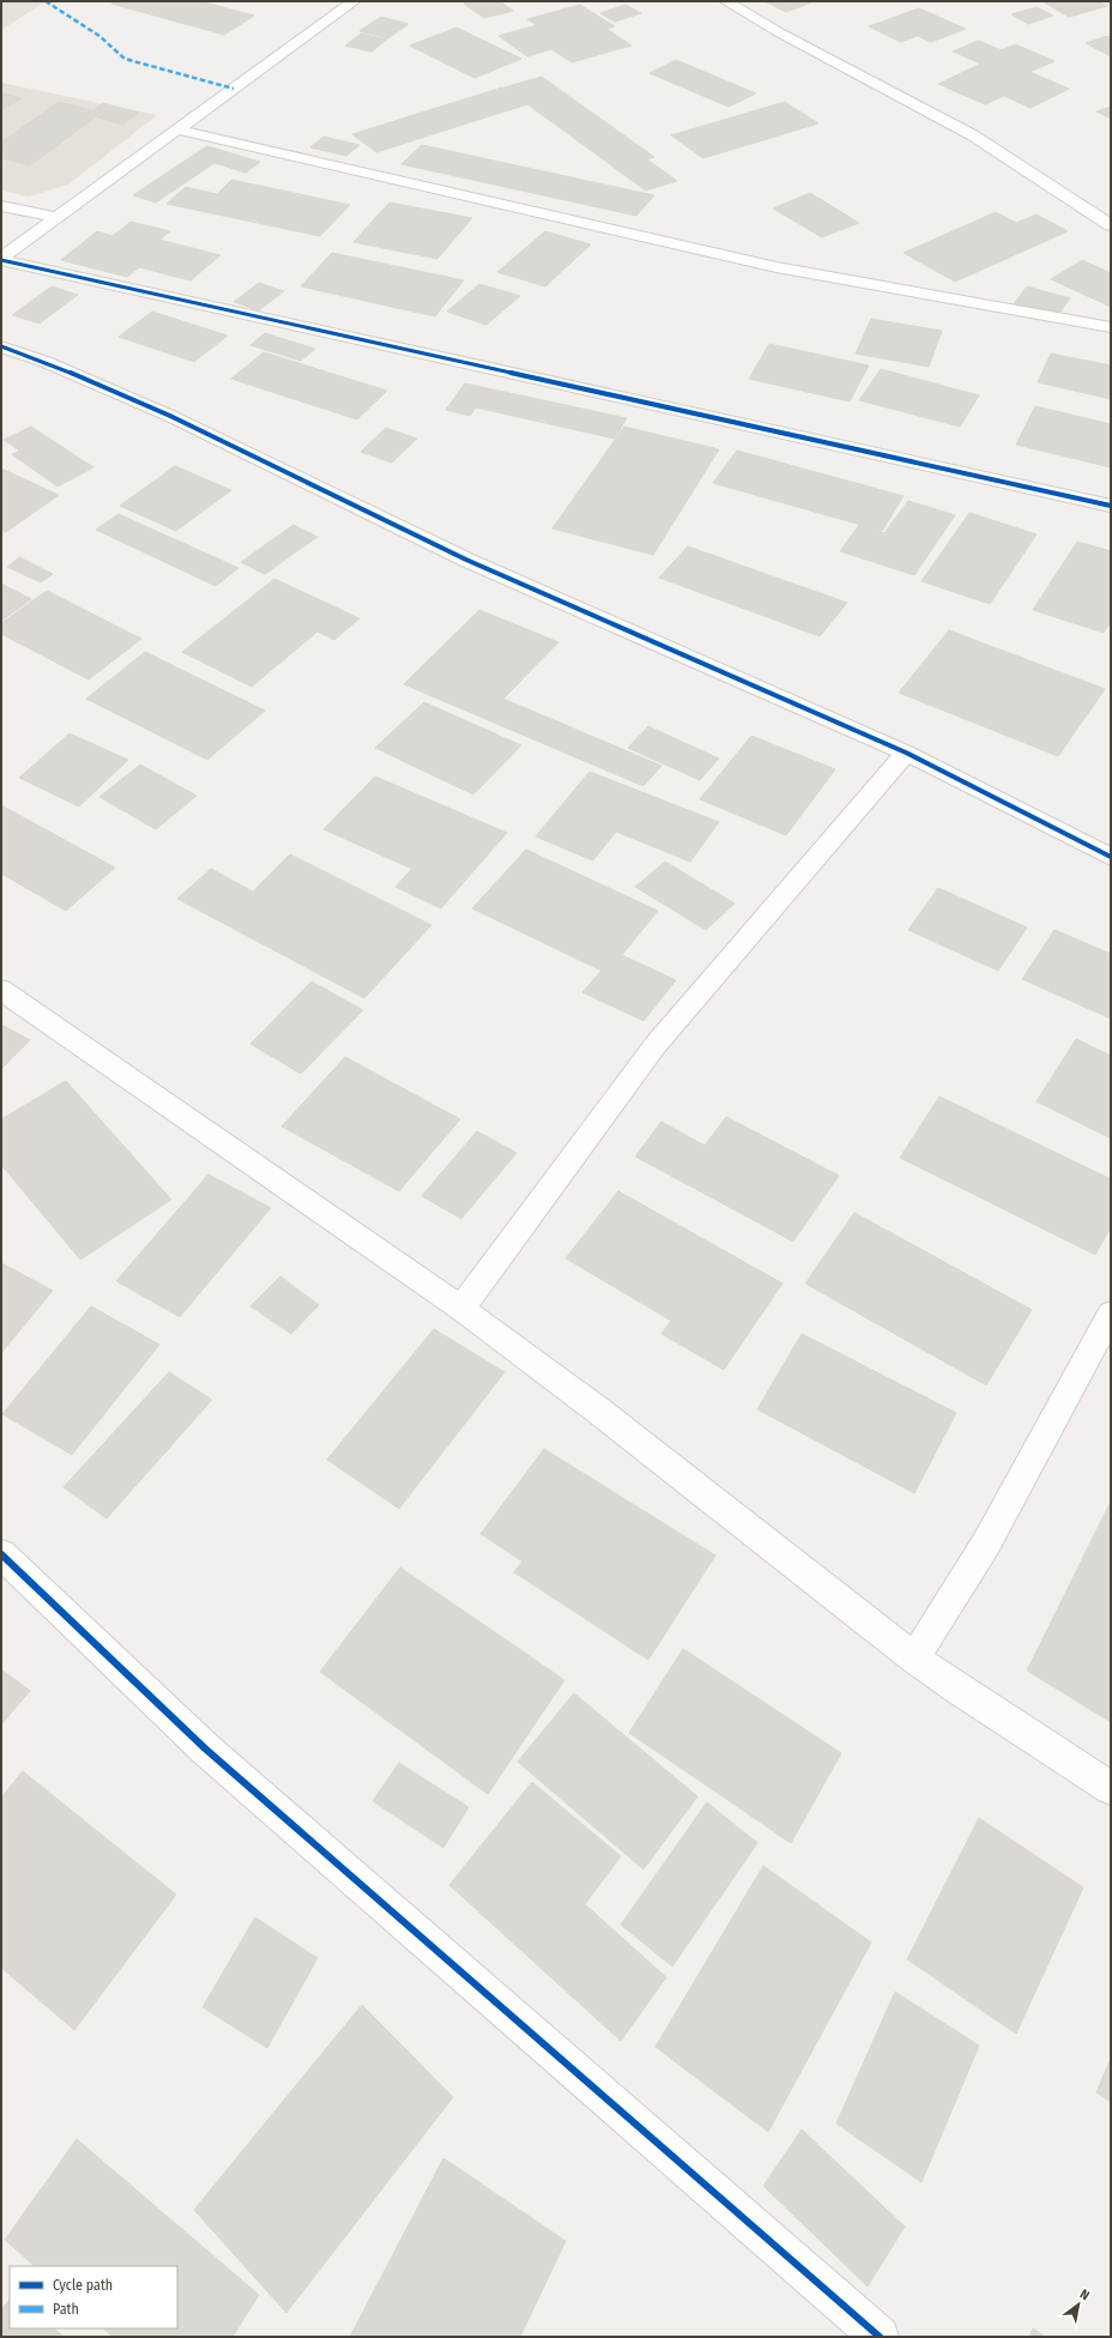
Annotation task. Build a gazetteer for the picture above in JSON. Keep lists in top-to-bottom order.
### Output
{
  "legend": ["Cycle path", "Path"],
  "north": "top right"
}
